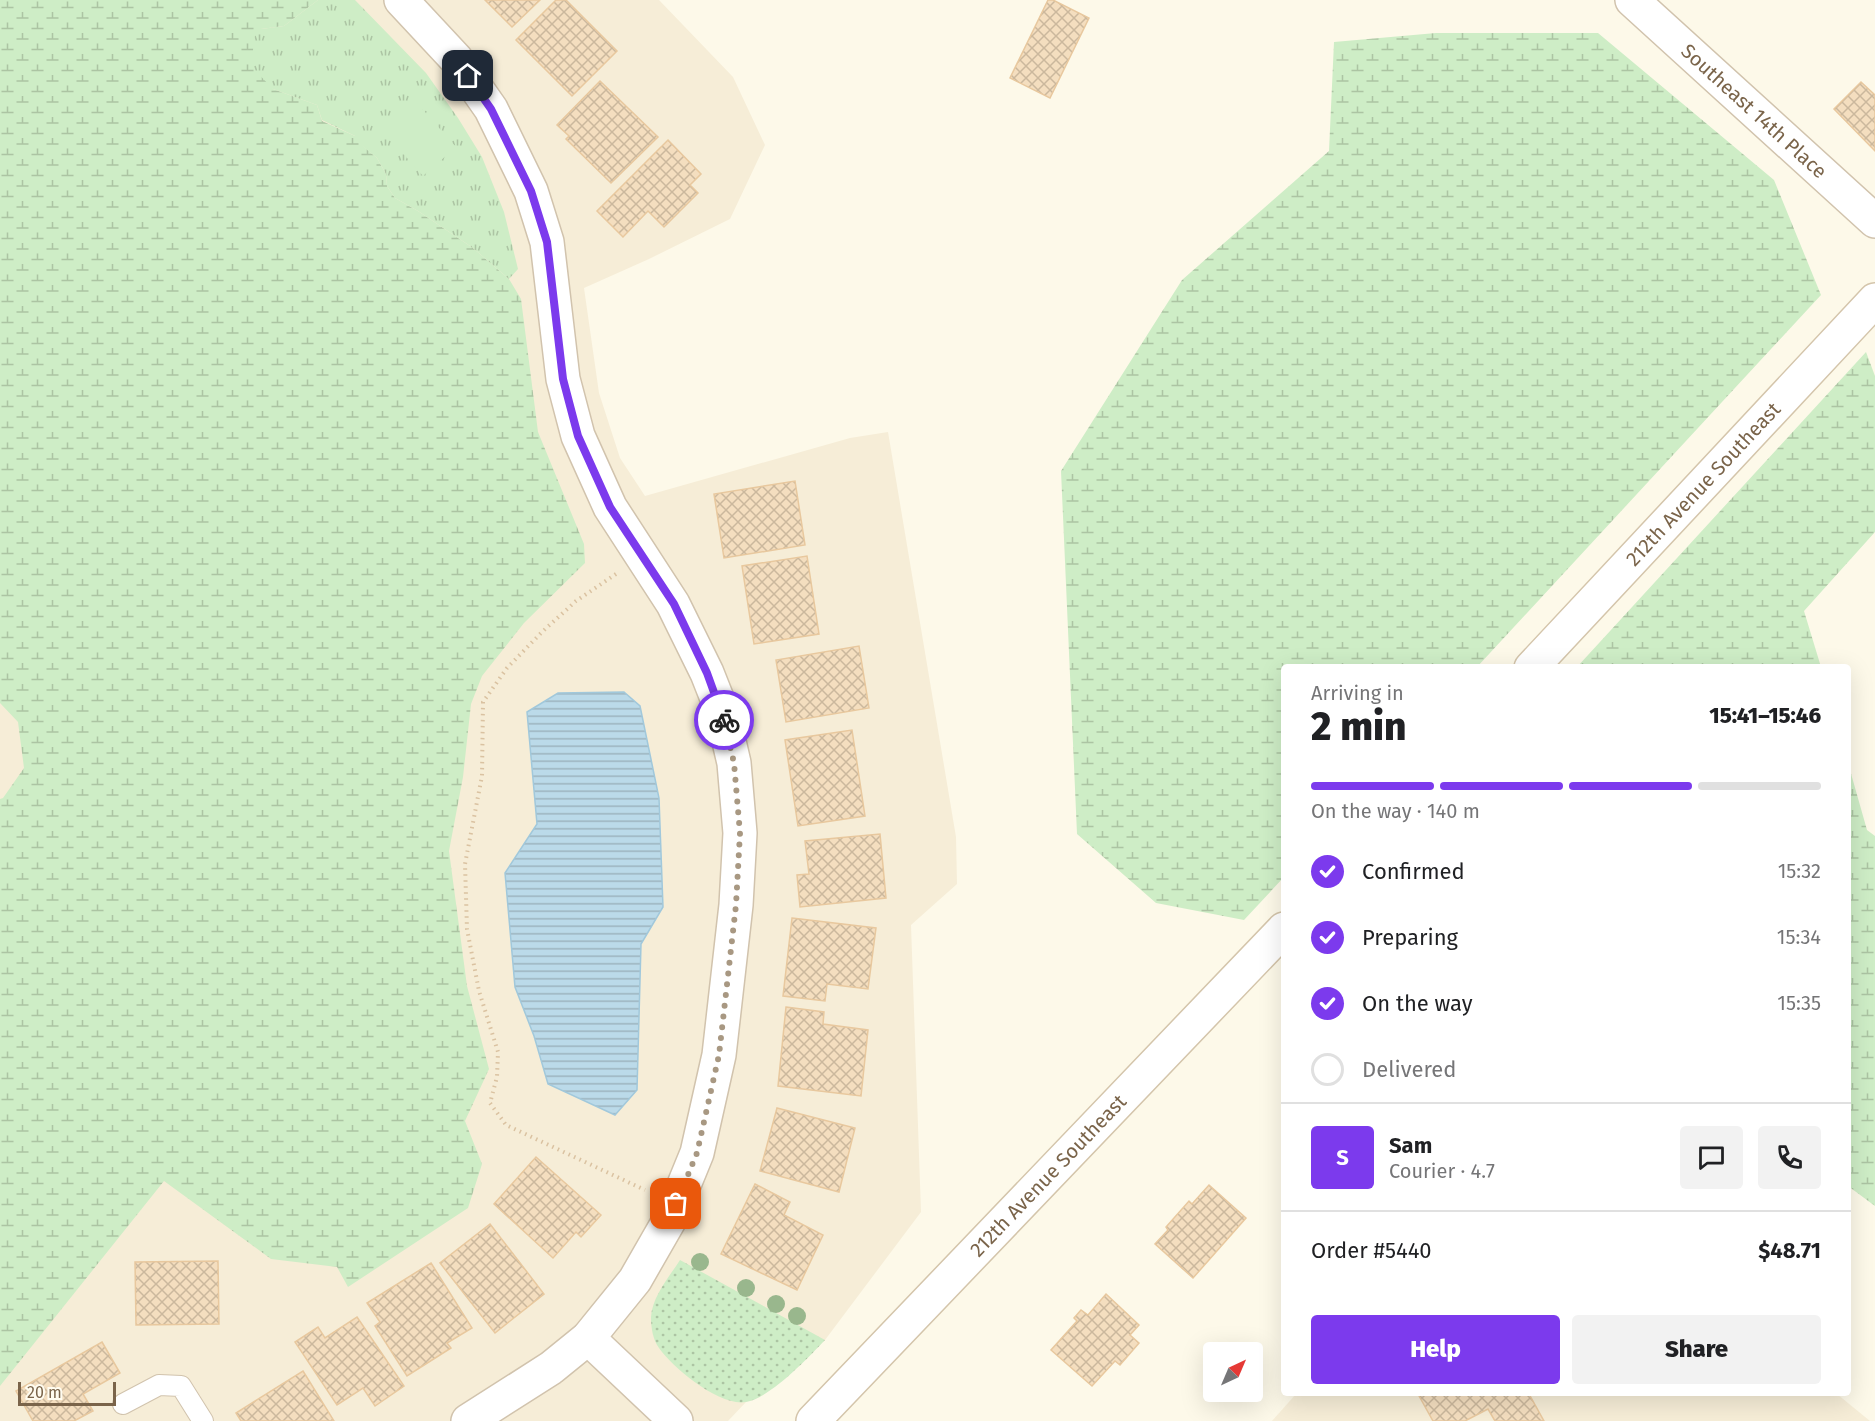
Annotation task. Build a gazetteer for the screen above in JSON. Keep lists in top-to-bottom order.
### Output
{
  "streets": {
    "street": ["Southeast 14th Place", "212th Avenue Southeast"]
  },
  "scale_bar": "20 m",
  "north": "top right",
  "page": {
    "heading": ["2 min", "Arriving in", "15:41–15:46"],
    "panel": [
      "Sam",
      "Courier · 4.7",
      "Order #5440",
      "$48.71"
    ],
    "bar": "On the way · 140 m",
    "list": [
      ["Confirmed", "15:32"],
      ["Preparing", "15:34"],
      ["On the way", "15:35"],
      "Delivered"
    ],
    "round": "S",
    "buttons": ["Help", "Share"],
    "scale": "20 m"
  }
}
